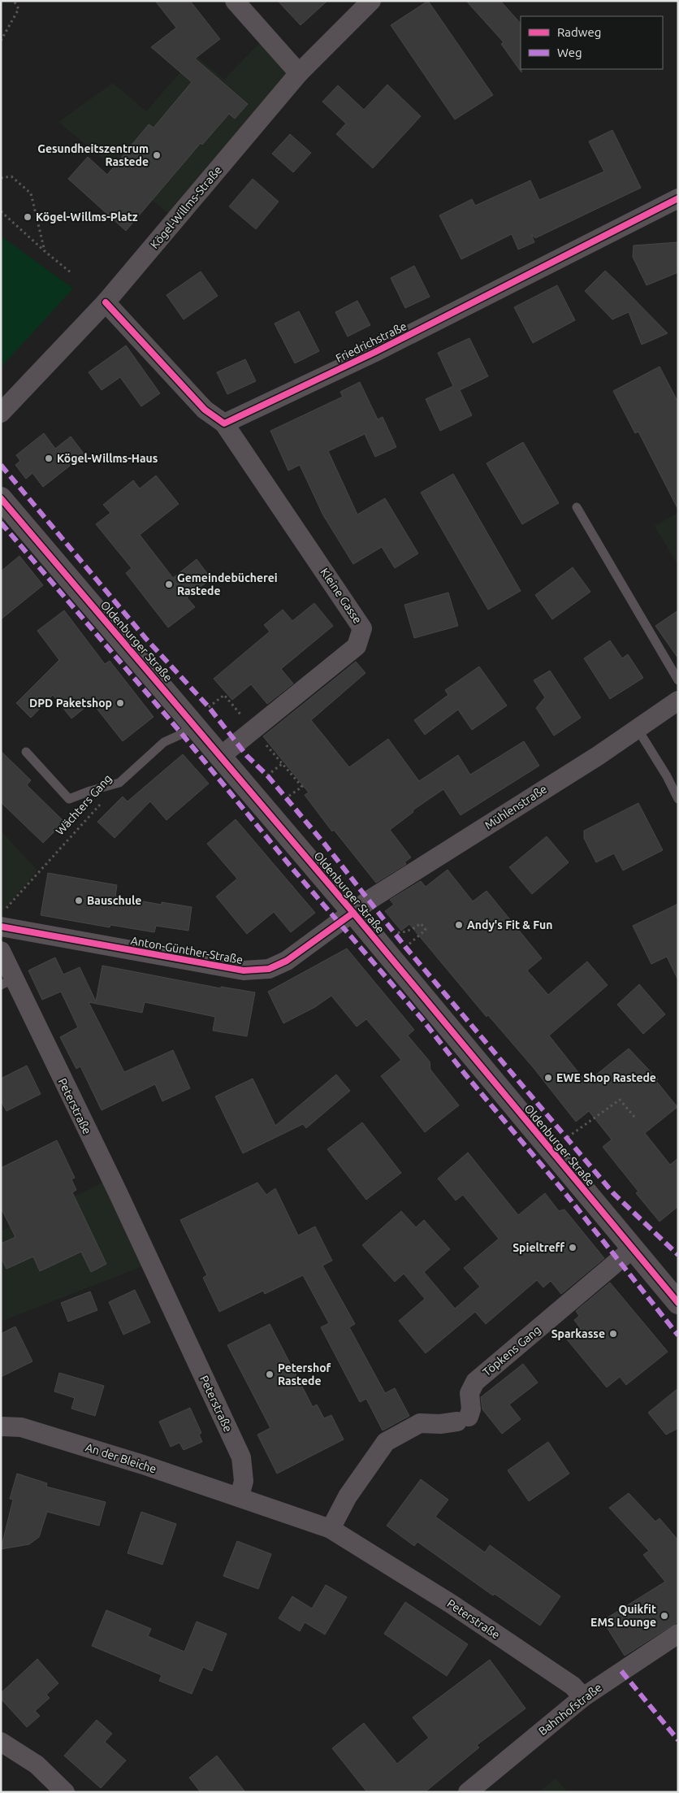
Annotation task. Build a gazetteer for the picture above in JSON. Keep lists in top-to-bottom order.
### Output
{
  "streets": {
    "street": [
      "Kögel-Willms-Straße",
      "Friedrichstraße",
      "Kleine Gasse",
      "Oldenburger Straße",
      "Mühlenstraße",
      "Anton-Günther-Straße",
      "Peterstraße",
      "Töpkens Gang",
      "An der Bleiche",
      "Bahnhofstraße"
    ],
    "lane": ["Wächters Gang"]
  },
  "crossings": [
    ["Friedrichstraße", "Kleine Gasse"],
    ["Kleine Gasse", "Oldenburger Straße"],
    ["Oldenburger Straße", "Wächters Gang"],
    ["Oldenburger Straße", "Mühlenstraße"],
    ["Oldenburger Straße", "Anton-Günther-Straße"],
    ["Oldenburger Straße", "Töpkens Gang"],
    ["Mühlenstraße", "Anton-Günther-Straße"],
    ["Peterstraße", "Töpkens Gang"],
    ["Peterstraße", "An der Bleiche"],
    ["Peterstraße", "Bahnhofstraße"]
  ],
  "places": [
    "Gesundheitszentrum Rastede",
    "Kögel-Willms-Platz",
    "Kögel-Willms-Haus",
    "Gemeindebücherei Rastede",
    "DPD Paketshop",
    "Bauschule",
    "Andy's Fit & Fun",
    "EWE Shop Rastede",
    "Spieltreff",
    "Sparkasse",
    "Petershof Rastede",
    "Quikfit EMS Lounge"
  ],
  "legend": ["Radweg", "Weg"]
}
